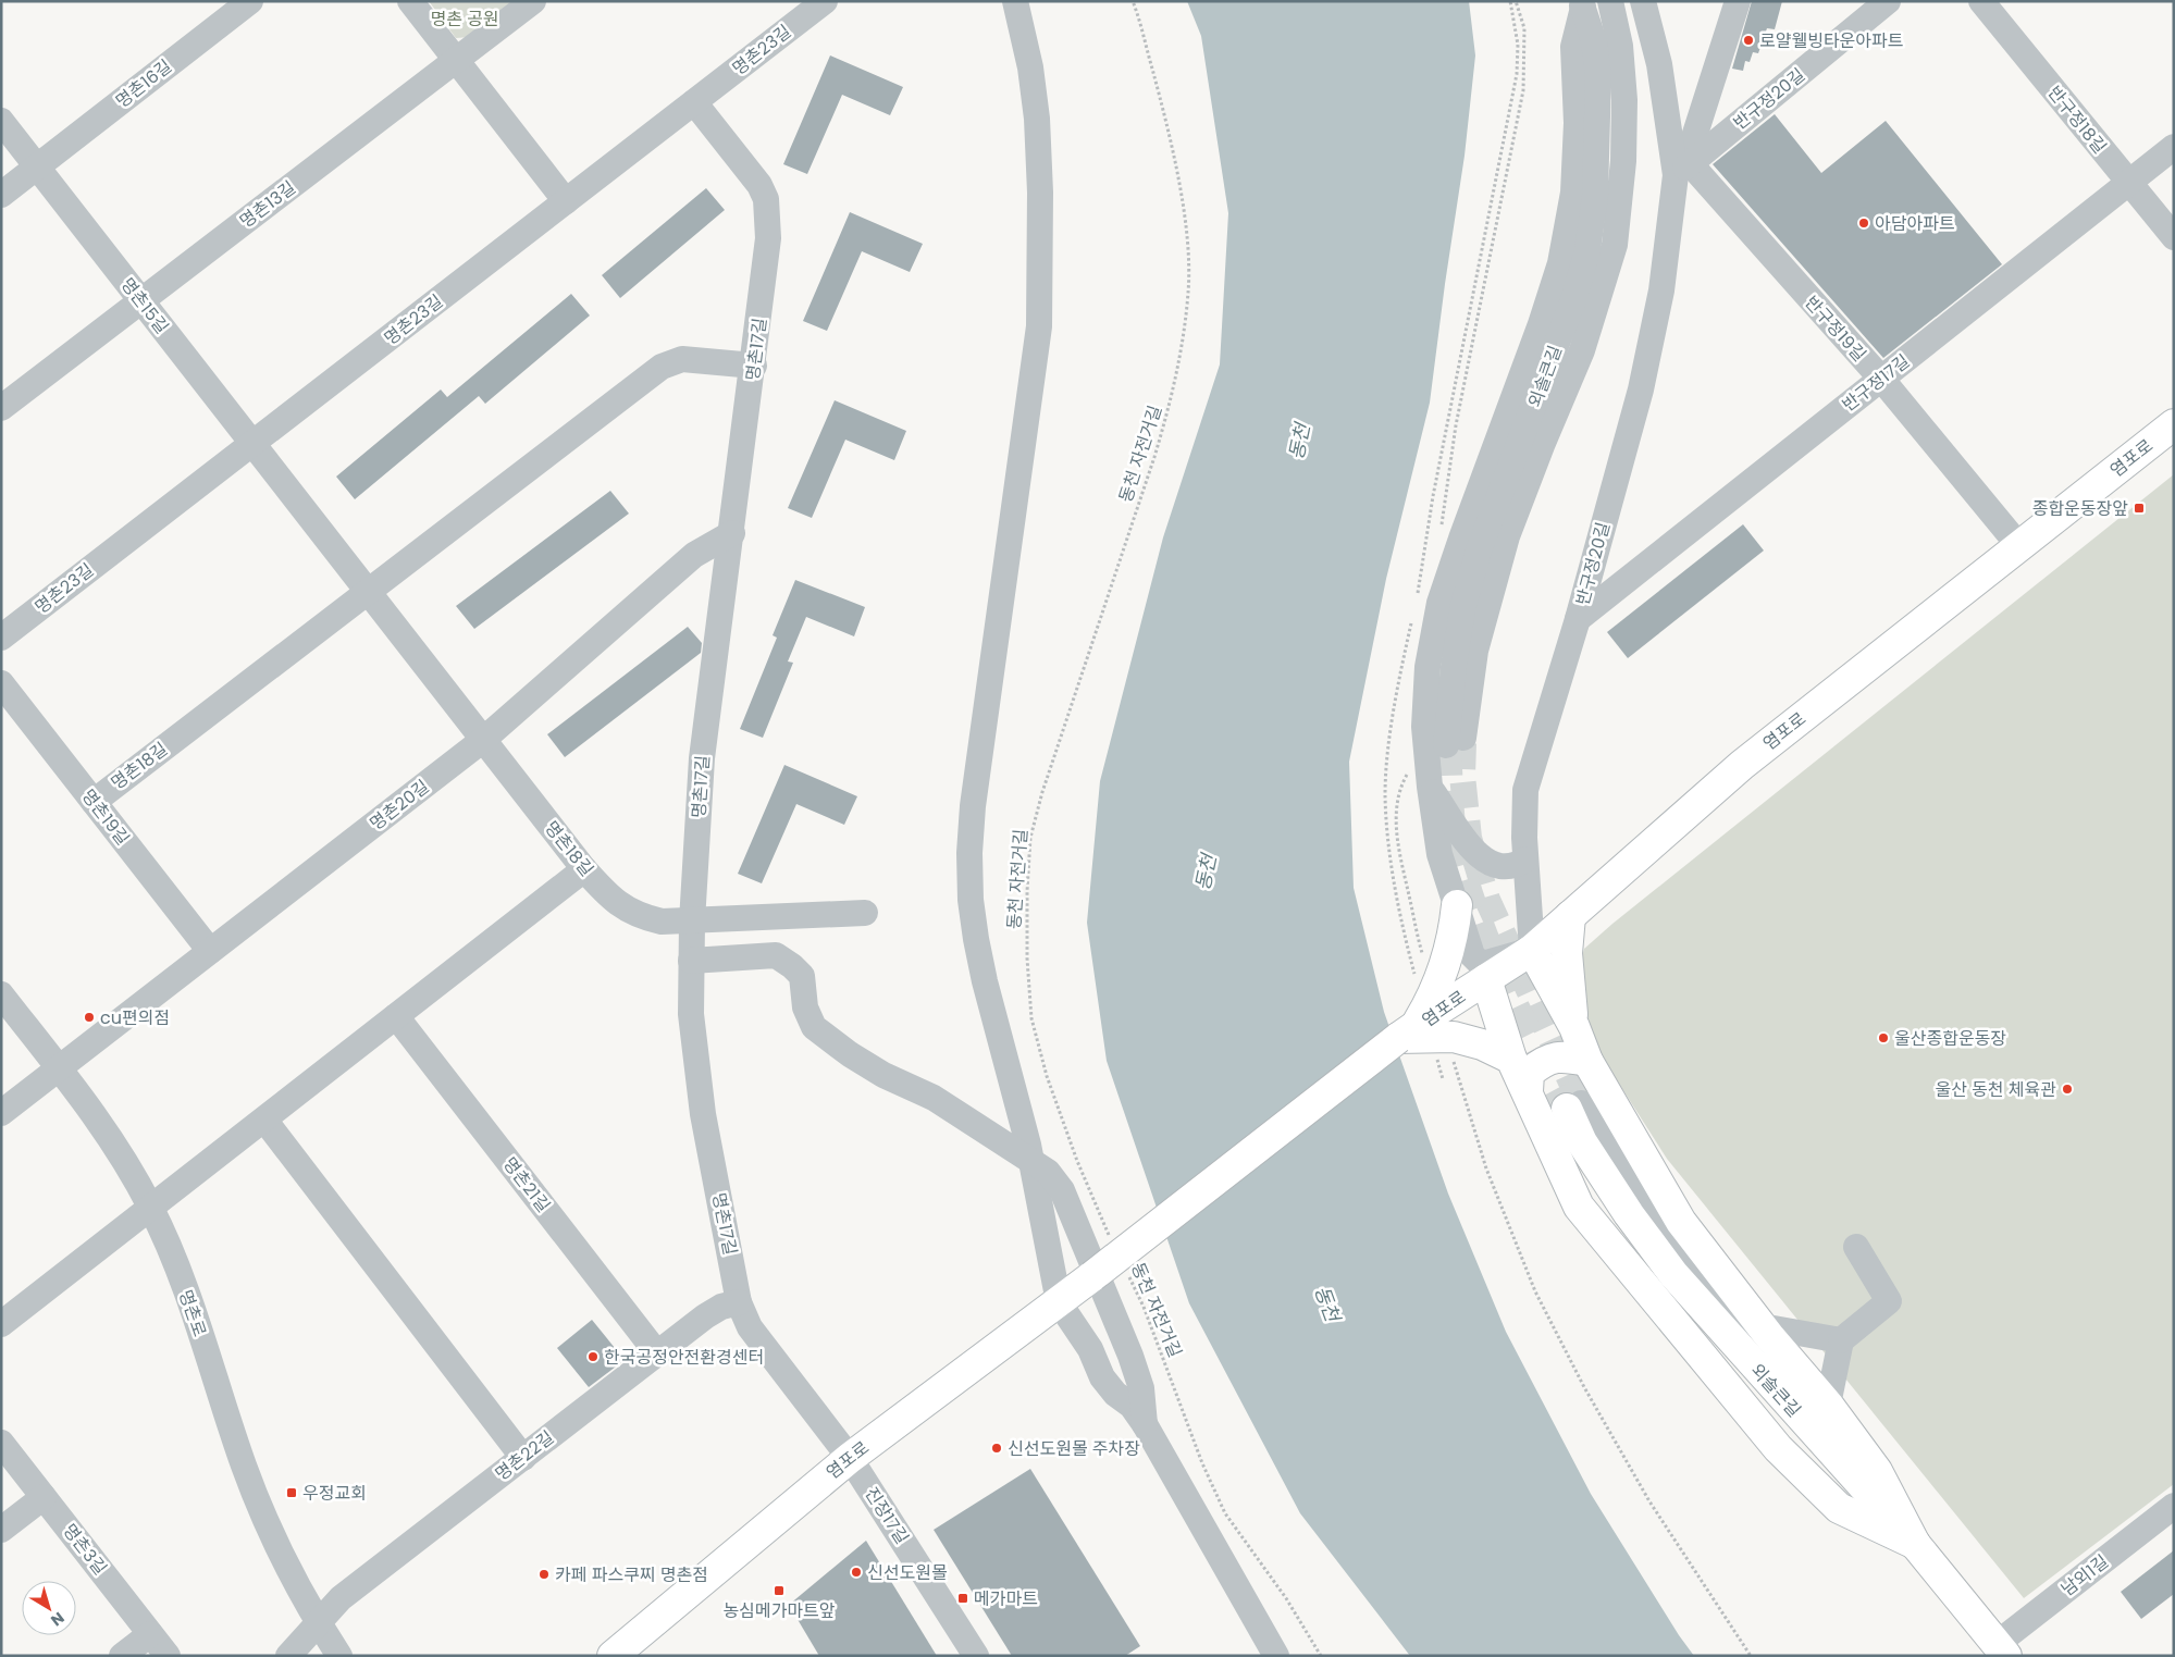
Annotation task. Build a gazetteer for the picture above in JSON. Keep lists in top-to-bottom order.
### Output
{
  "streets": {
    "main road": ["외솔큰길", "염포로"],
    "street": [
      "명촌23길",
      "명촌16길",
      "반구정20길",
      "반구정18길",
      "명촌13길",
      "명촌15길",
      "반구정19길",
      "명촌17길",
      "반구정17길",
      "명촌18길",
      "명촌20길",
      "명촌19길",
      "명촌21길",
      "명촌로",
      "명촌22길",
      "진장17길",
      "명촌3길",
      "남외1길"
    ],
    "path": ["동천 자전거길"]
  },
  "crossings": [
    ["명촌23길", "명촌15길"],
    ["명촌23길", "명촌17길"],
    ["명촌23길", "명촌18길"],
    ["명촌16길", "명촌15길"],
    ["반구정20길", "반구정19길"],
    ["반구정20길", "반구정17길"],
    ["반구정20길", "염포로"],
    ["반구정18길", "반구정17길"],
    ["명촌13길", "명촌15길"],
    ["명촌15길", "명촌18길"],
    ["반구정19길", "반구정17길"],
    ["반구정19길", "염포로"],
    ["명촌17길", "염포로"],
    ["명촌17길", "명촌18길"],
    ["명촌17길", "명촌20길"],
    ["명촌17길", "명촌22길"],
    ["명촌17길", "진장17길"],
    ["외솔큰길", "남외1길"],
    ["염포로", "진장17길"],
    ["명촌18길", "명촌20길"],
    ["명촌18길", "명촌19길"],
    ["명촌20길", "명촌19길"],
    ["명촌20길", "명촌로"],
    ["명촌21길", "명촌22길"],
    ["명촌로", "명촌22길"]
  ],
  "water": ["동천"],
  "parks": ["명촌 공원"],
  "places": {
    "other": [
      "로얄웰빙타운아파트",
      "아담아파트",
      "cu편의점",
      "울산종합운동장",
      "울산 동천 체육관",
      "한국공정안전환경센터",
      "신선도원몰 주차장",
      "신선도원몰",
      "카페 파스쿠찌 명촌점"
    ],
    "transit": [
      "종합운동장앞",
      "우정교회",
      "농심메가마트앞",
      "메가마트"
    ]
  },
  "north": "bottom right"
}
